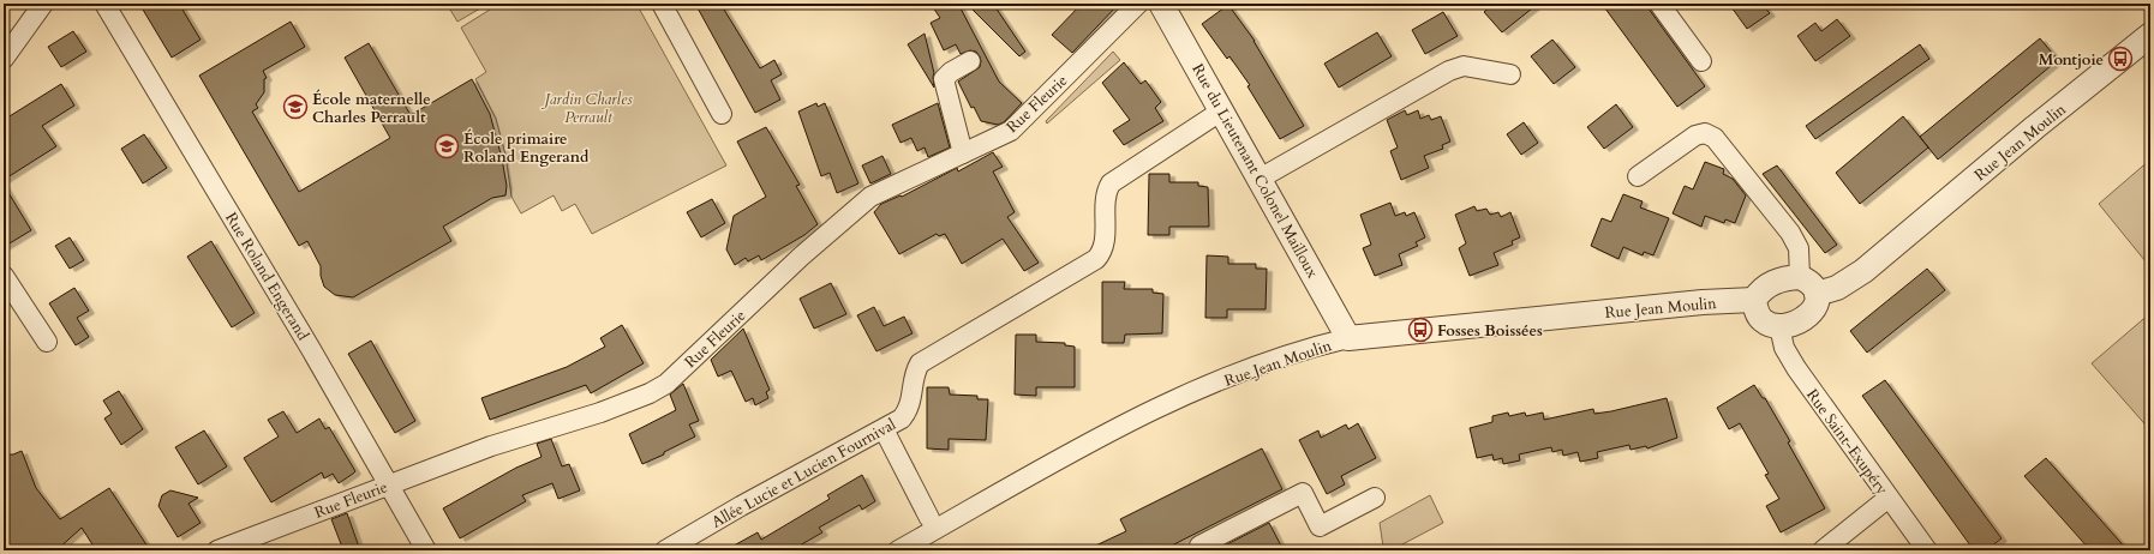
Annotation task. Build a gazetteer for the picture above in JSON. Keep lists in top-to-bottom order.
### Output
{
  "streets": {
    "street": [
      "Rue Fleurie",
      "Rue Jean Moulin",
      "Rue du Lieutenant Colonel Mailloux",
      "Rue Roland Engerand",
      "Rue Saint-Exupéry",
      "Allée Lucie et Lucien Fournival"
    ]
  },
  "crossings": [
    ["Rue Fleurie", "Rue Roland Engerand"],
    ["Rue Jean Moulin", "Rue du Lieutenant Colonel Mailloux"],
    ["Rue Jean Moulin", "Rue Saint-Exupéry"],
    ["Rue du Lieutenant Colonel Mailloux", "Allée Lucie et Lucien Fournival"]
  ],
  "parks": ["Jardin Charles Perrault"],
  "places": {
    "bus stop": ["Montjoie", "Fosses Boissées"],
    "school or university": ["École maternelle Charles Perrault", "École primaire Roland Engerand"]
  }
}
